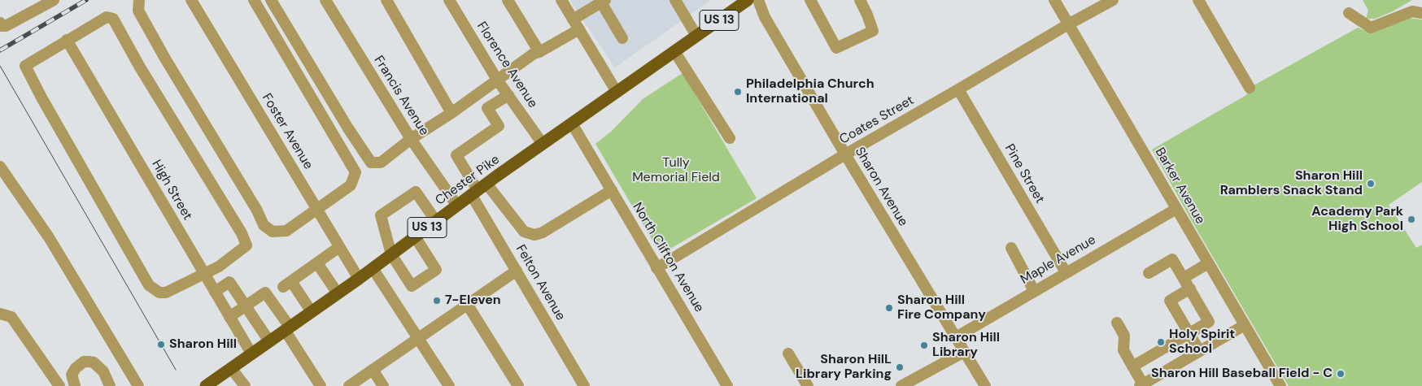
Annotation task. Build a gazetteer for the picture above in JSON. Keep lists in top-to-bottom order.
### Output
{
  "streets": {
    "main road": ["US 13", "Chester Pike"],
    "street": [
      "Florence Avenue",
      "Francis Avenue",
      "Coates Street",
      "Foster Avenue",
      "Pine Street",
      "Barker Avenue",
      "Sharon Avenue",
      "High Street",
      "North Clifton Avenue",
      "Maple Avenue",
      "Felton Avenue"
    ]
  },
  "crossings": [
    ["Florence Avenue", "Chester Pike"],
    ["Francis Avenue", "Chester Pike"],
    ["Coates Street", "Pine Street"],
    ["Coates Street", "Barker Avenue"],
    ["Coates Street", "Sharon Avenue"],
    ["Coates Street", "North Clifton Avenue"],
    ["Foster Avenue", "Chester Pike"],
    ["Pine Street", "Maple Avenue"],
    ["Chester Pike", "High Street"],
    ["Chester Pike", "North Clifton Avenue"],
    ["Chester Pike", "Felton Avenue"],
    ["Barker Avenue", "Maple Avenue"],
    ["Sharon Avenue", "Maple Avenue"]
  ],
  "parks": ["Tully Memorial Field"],
  "places": [
    "Philadelphia Church International",
    "Sharon Hill Ramblers Snack Stand",
    "Academy Park High School",
    "7-Eleven",
    "Sharon Hill Fire Company",
    "Holy Spirit School",
    "Sharon Hill",
    "Sharon Hill Library",
    "Sharon HilL Library Parking",
    "Sharon Hill Baseball Field - C"
  ]
}
